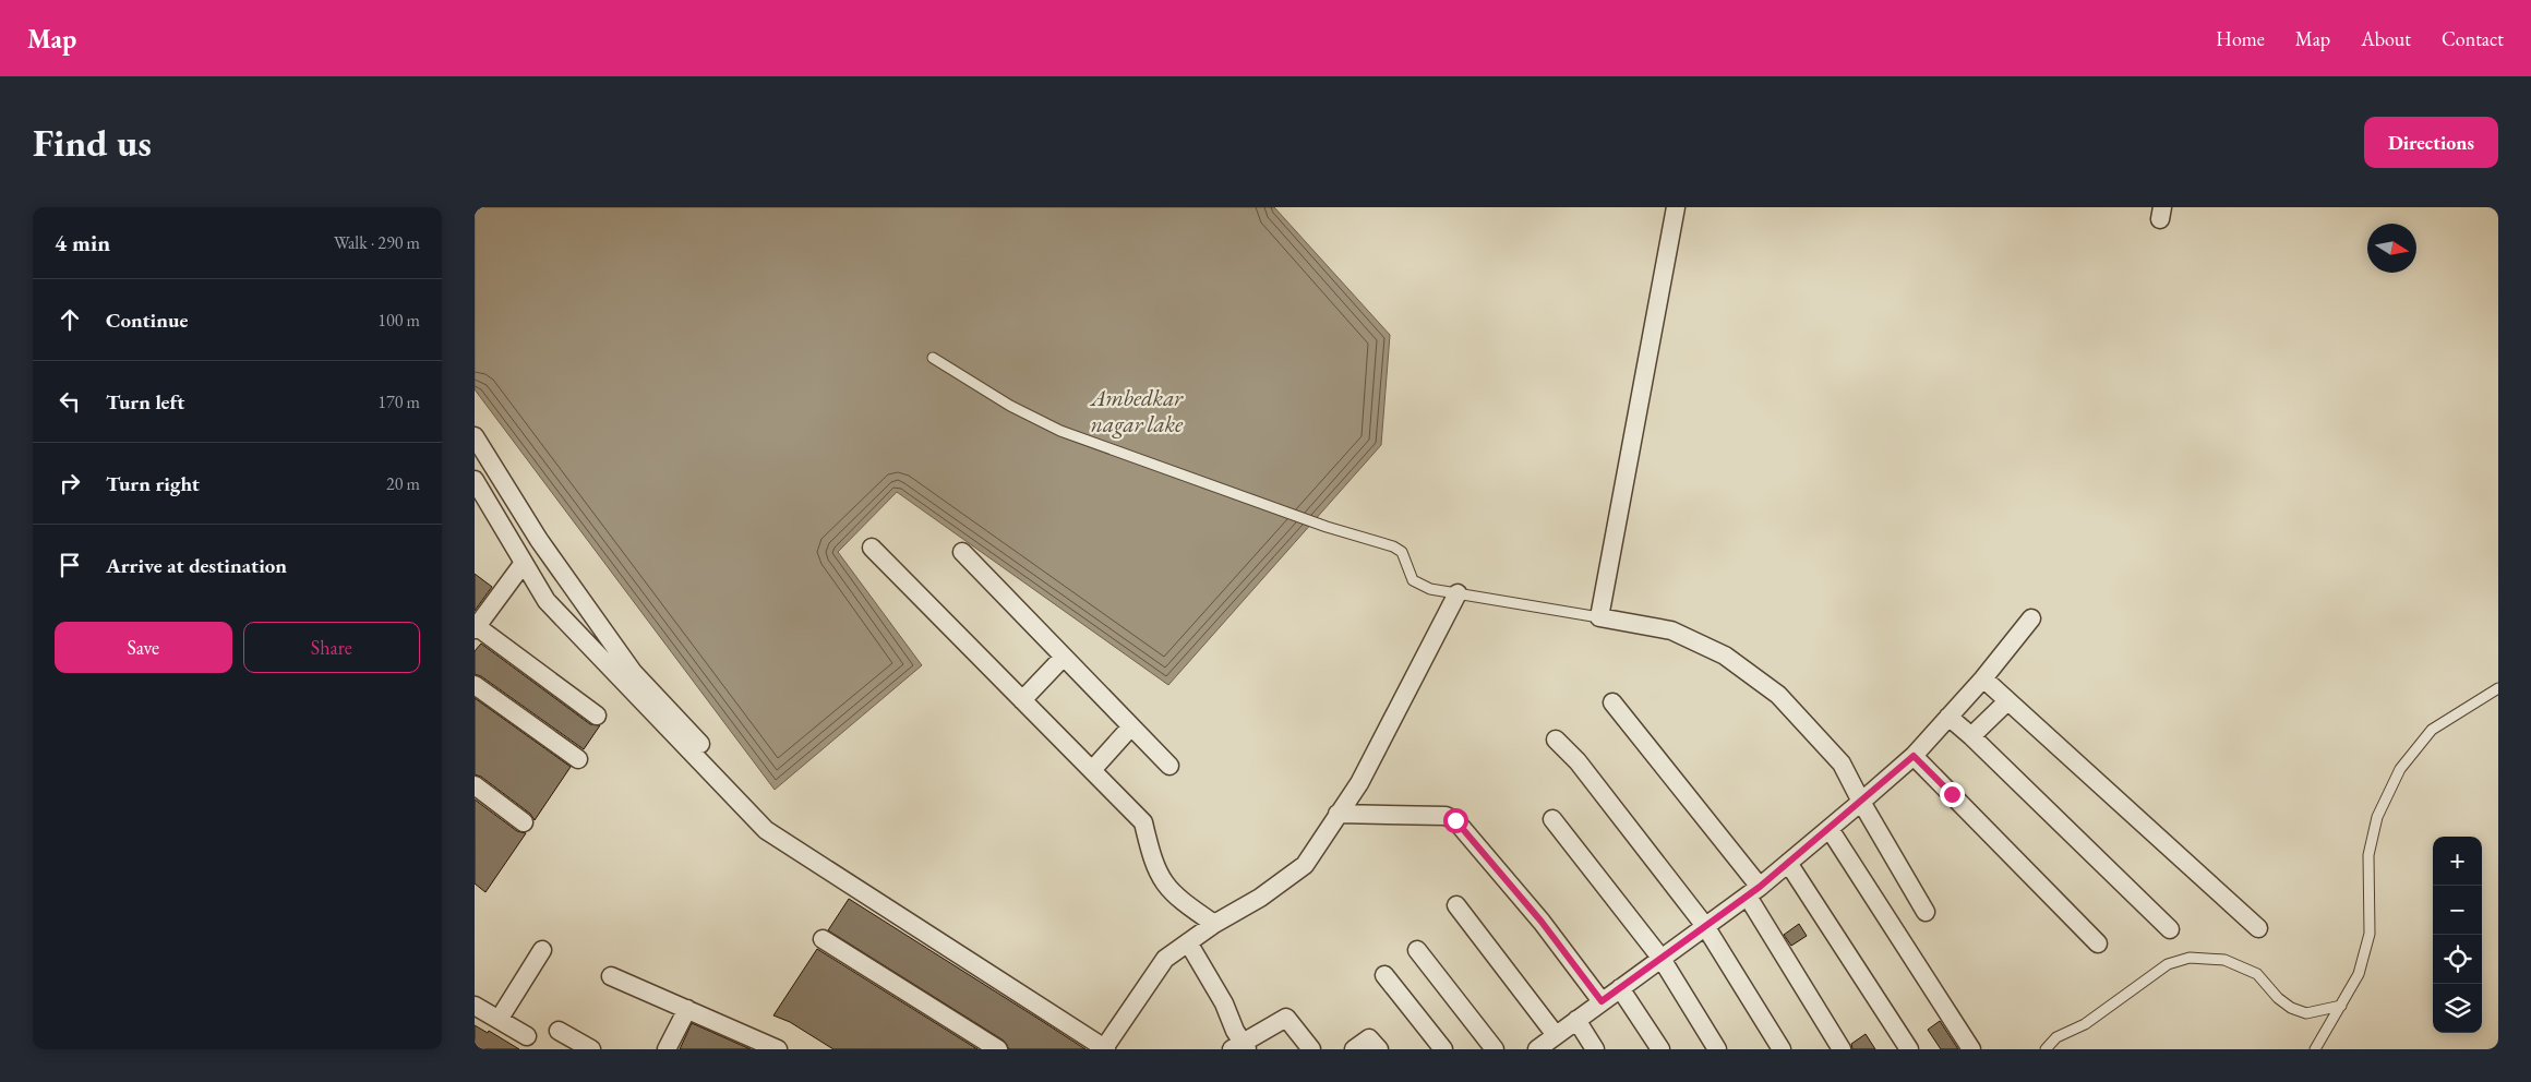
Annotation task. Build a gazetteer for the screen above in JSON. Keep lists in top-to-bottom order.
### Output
{
  "water": ["Ambedkar nagar lake"],
  "north": "right",
  "page": {
    "header": "Map",
    "nav": [
      "Home",
      "Map",
      "About",
      "Contact"
    ],
    "buttons": [
      "Directions",
      ["Save", "Share"]
    ],
    "title": "Find us",
    "heading": ["4 min", "Walk · 290 m"],
    "list": [
      ["Continue", "100 m"],
      ["Turn left", "170 m"],
      ["Turn right", "20 m"],
      "Arrive at destination"
    ],
    "map_buttons": ["+", "−"]
  }
}
